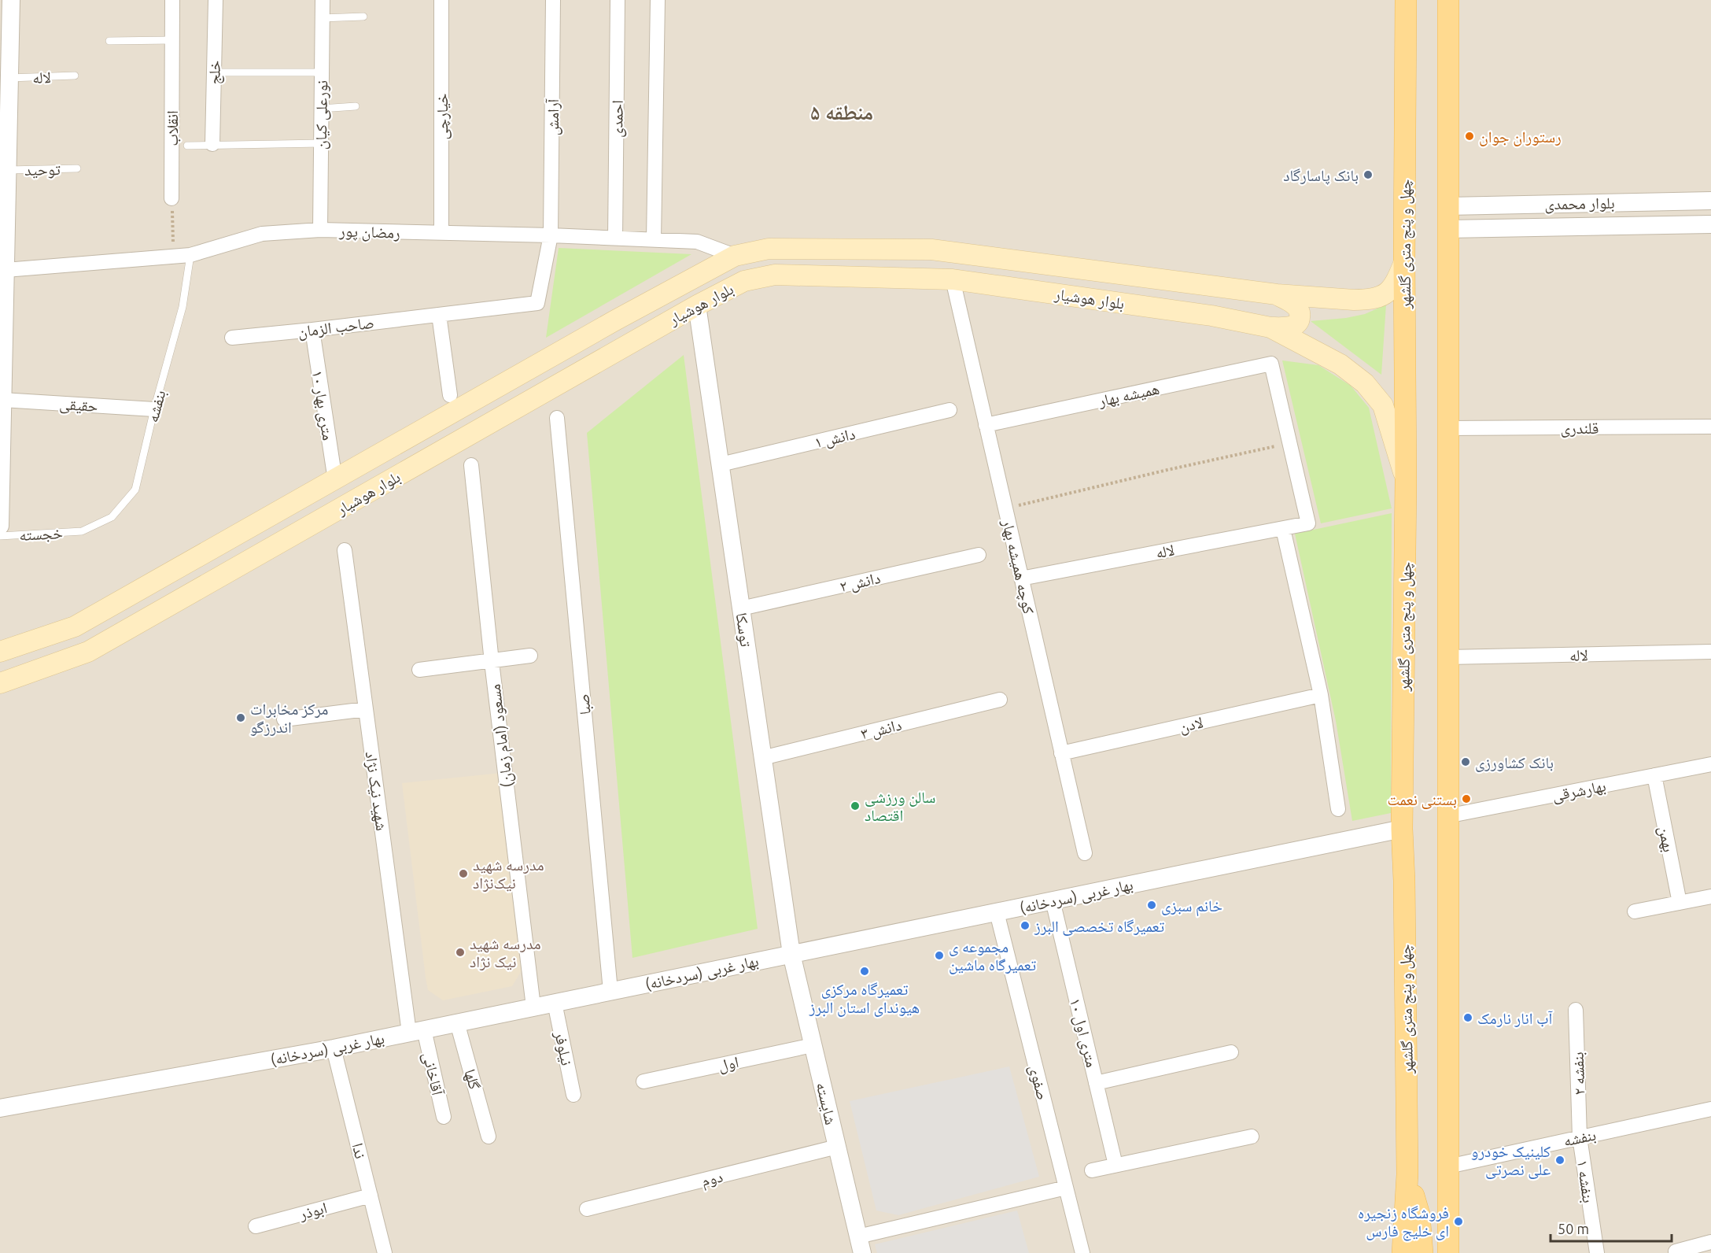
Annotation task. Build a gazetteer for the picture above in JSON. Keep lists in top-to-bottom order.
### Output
{
  "streets": {
    "main road": ["چهل و پنج متری گلشهر", "بلوار هوشیار"],
    "street": [
      "خلج",
      "لاله",
      "نورعلی کیان",
      "خیارچی",
      "آرامش",
      "احمدی",
      "انقلاب",
      "بلوار محمدی",
      "رمضان پور",
      "صاحب الزمان",
      "همیشه بهار",
      "حقیقی",
      "۱۰ متری بهار",
      "بنفشه",
      "قلندری",
      "دانش ۱",
      "کوچه همیشه بهار",
      "دانش ۲",
      "توسکا",
      "صبا",
      "لادن",
      "دانش ۳",
      "مسعود (امام زمان)",
      "بهارشرقی",
      "شهید نیک نژاد",
      "بهمن",
      "بهار غربی (سردخانه)",
      "۱۰ متری اول",
      "نیلوفر",
      "اول",
      "آقاخانی",
      "بنفشه ۲",
      "گلها",
      "صفوی",
      "شایسته",
      "ندا",
      "دوم",
      "بنفشه ۱",
      "ابوذر"
    ],
    "lane": ["توحید", "خجسته"]
  },
  "crossings": [
    ["لاله", "همیشه بهار"],
    ["لاله", "کوچه همیشه بهار"],
    ["نورعلی کیان", "رمضان پور"],
    ["خیارچی", "رمضان پور"],
    ["آرامش", "رمضان پور"],
    ["آرامش", "صاحب الزمان"],
    ["احمدی", "رمضان پور"],
    ["رمضان پور", "بلوار هوشیار"],
    ["رمضان پور", "صاحب الزمان"],
    ["رمضان پور", "بنفشه"],
    ["چهل و پنج متری گلشهر", "بلوار هوشیار"],
    ["چهل و پنج متری گلشهر", "بهار غربی (سردخانه)"],
    ["بلوار هوشیار", "۱۰ متری بهار"],
    ["بلوار هوشیار", "کوچه همیشه بهار"],
    ["بلوار هوشیار", "توسکا"],
    ["صاحب الزمان", "۱۰ متری بهار"],
    ["همیشه بهار", "کوچه همیشه بهار"],
    ["حقیقی", "بنفشه"],
    ["بنفشه", "خجسته"],
    ["بنفشه", "بنفشه ۲"],
    ["بنفشه", "بنفشه ۱"],
    ["دانش ۱", "توسکا"],
    ["کوچه همیشه بهار", "لادن"],
    ["دانش ۲", "توسکا"],
    ["توسکا", "دانش ۳"],
    ["توسکا", "بهار غربی (سردخانه)"],
    ["توسکا", "شایسته"],
    ["صبا", "بهار غربی (سردخانه)"],
    ["مسعود (امام زمان)", "بهار غربی (سردخانه)"],
    ["بهارشرقی", "بهمن"],
    ["شهید نیک نژاد", "بهار غربی (سردخانه)"],
    ["شهید نیک نژاد", "آقاخانی"],
    ["بهار غربی (سردخانه)", "۱۰ متری اول"],
    ["بهار غربی (سردخانه)", "نیلوفر"],
    ["بهار غربی (سردخانه)", "آقاخانی"],
    ["بهار غربی (سردخانه)", "گلها"],
    ["بهار غربی (سردخانه)", "صفوی"],
    ["بهار غربی (سردخانه)", "شایسته"],
    ["بهار غربی (سردخانه)", "ندا"],
    ["اول", "شایسته"],
    ["بنفشه ۲", "بنفشه ۱"],
    ["شایسته", "دوم"],
    ["ندا", "ابوذر"]
  ],
  "districts": ["منطقه ۵"],
  "places": [
    "رستوران جوان",
    "بانک پاسارگاد",
    "مرکز مخابرات اندرزگو",
    "بانک کشاورزی",
    "بستنی نعمت",
    "سالن ورزشی اقتصاد",
    "مدرسه شهید نیک‌نژاد",
    "خانم سبزی",
    "تعمیرگاه تخصصی البرز",
    "مدرسه شهید نیک نژاد",
    "مجموعه ی تعمیرگاه ماشین",
    "تعمیرگاه مرکزی هیوندای استان البرز",
    "آب انار نارمک",
    "کلینیک خودرو علی نصرتی",
    "فروشگاه زنجیره ای خلیج فارس"
  ],
  "scale_bar": "50 m"
}
